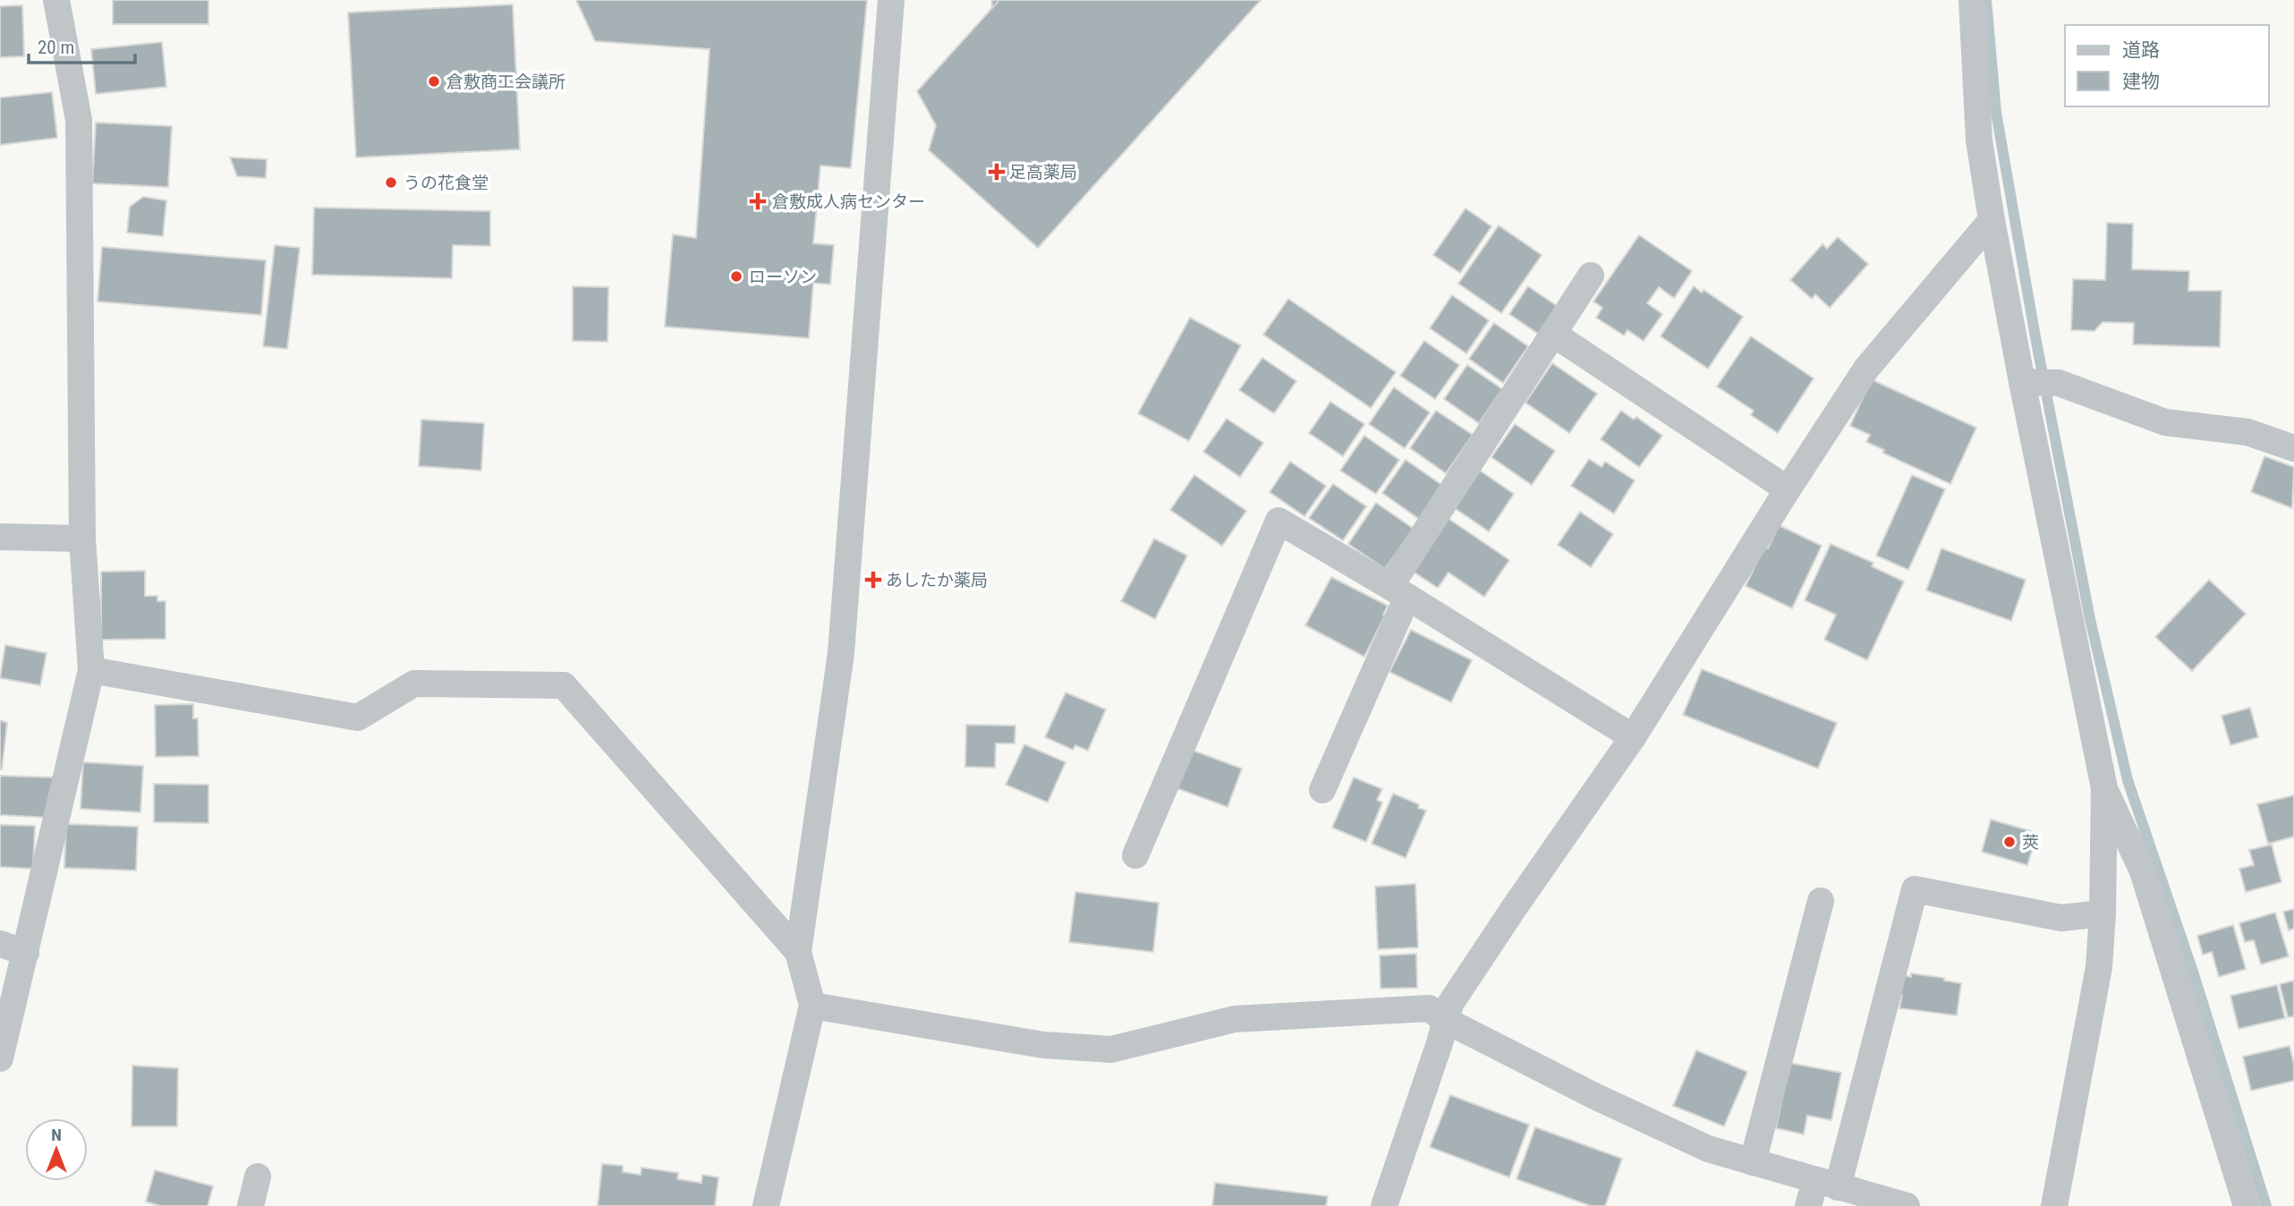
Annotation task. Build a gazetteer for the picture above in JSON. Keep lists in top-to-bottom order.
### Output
{
  "places": {
    "other": [
      "倉敷商工会議所",
      "うの花食堂",
      "ローソン",
      "莢"
    ],
    "health": ["足高薬局", "倉敷成人病センター", "あしたか薬局"]
  },
  "legend": ["道路", "建物"],
  "scale_bar": "20 m",
  "north": "top"
}
